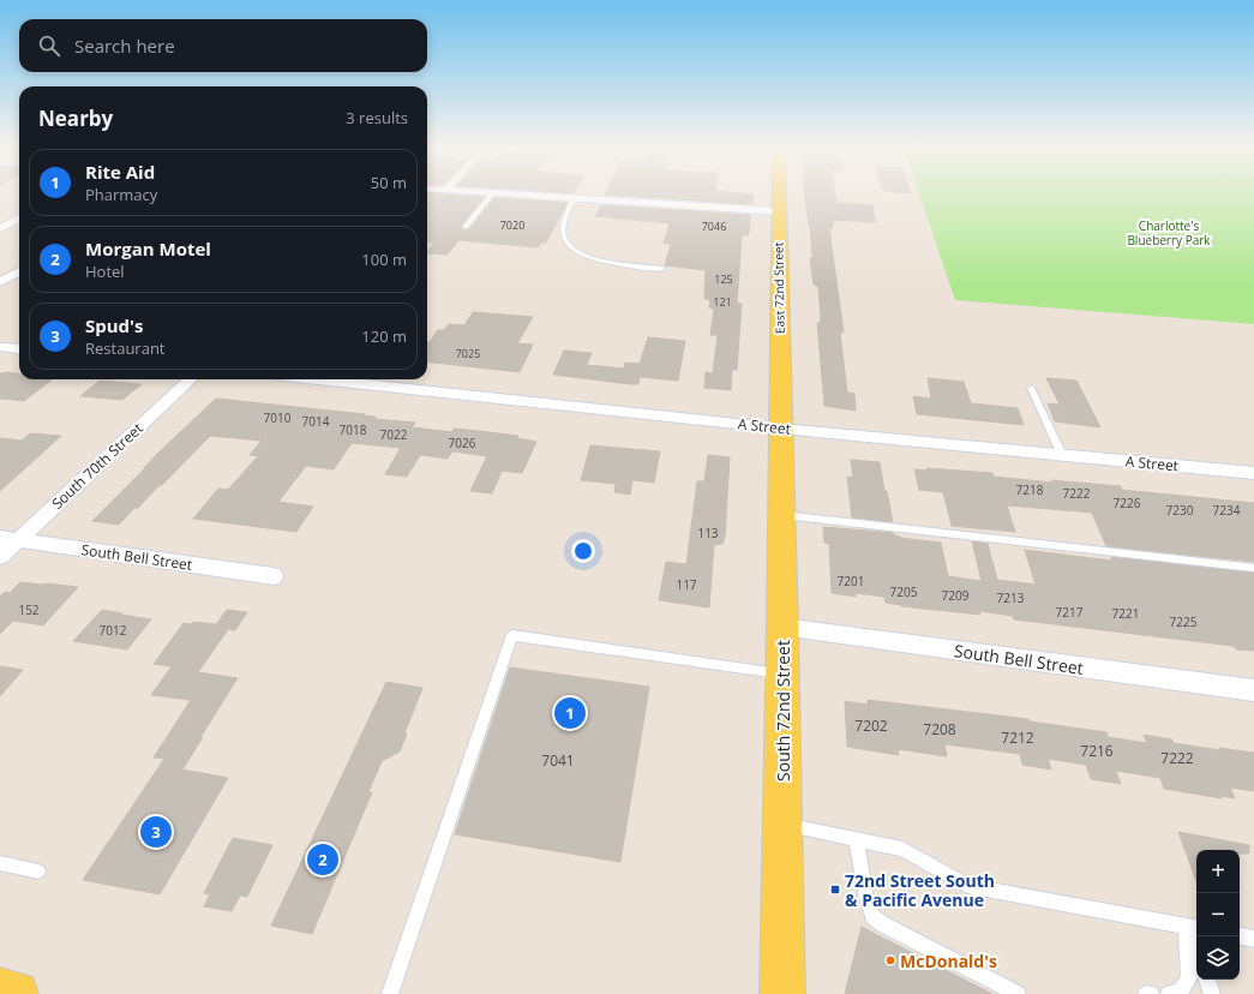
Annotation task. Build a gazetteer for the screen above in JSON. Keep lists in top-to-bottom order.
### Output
{
  "streets": {
    "main road": ["East 72nd Street", "South 72nd Street"],
    "street": ["A Street", "South 70th Street", "South Bell Street"]
  },
  "crossings": [
    ["East 72nd Street", "A Street"],
    ["East 72nd Street", "South 72nd Street"],
    ["A Street", "South 72nd Street"],
    ["South 70th Street", "South Bell Street"],
    ["South Bell Street", "South 72nd Street"]
  ],
  "parks": ["Charlotte's Blueberry Park"],
  "places": {
    "transit": ["72nd Street South & Pacific Avenue"],
    "other": ["McDonald's"]
  },
  "house_numbers": [
    "7020",
    "7046",
    "125",
    "121",
    "7025",
    "7010",
    "7014",
    "7018",
    "7022",
    "7026",
    "7218",
    "7222",
    "7226",
    "7230",
    "7234",
    "113",
    "7201",
    "117",
    "7205",
    "7209",
    "7213",
    "152",
    "7217",
    "7221",
    "7225",
    "7012",
    "7202",
    "7208",
    "7212",
    "7216",
    "7222",
    "7041"
  ],
  "page": {
    "search": "Search here",
    "heading": ["Nearby", "3 results"],
    "list": [
      {
        "mark": "1",
        "name": "Rite Aid",
        "note": "Pharmacy",
        "value": "50 m"
      },
      {
        "mark": "2",
        "name": "Morgan Motel",
        "note": "Hotel",
        "value": "100 m"
      },
      {
        "mark": "3",
        "name": "Spud's",
        "note": "Restaurant",
        "value": "120 m"
      }
    ],
    "pins": ["1", "3", "2"],
    "map_buttons": ["+", "−"]
  }
}
